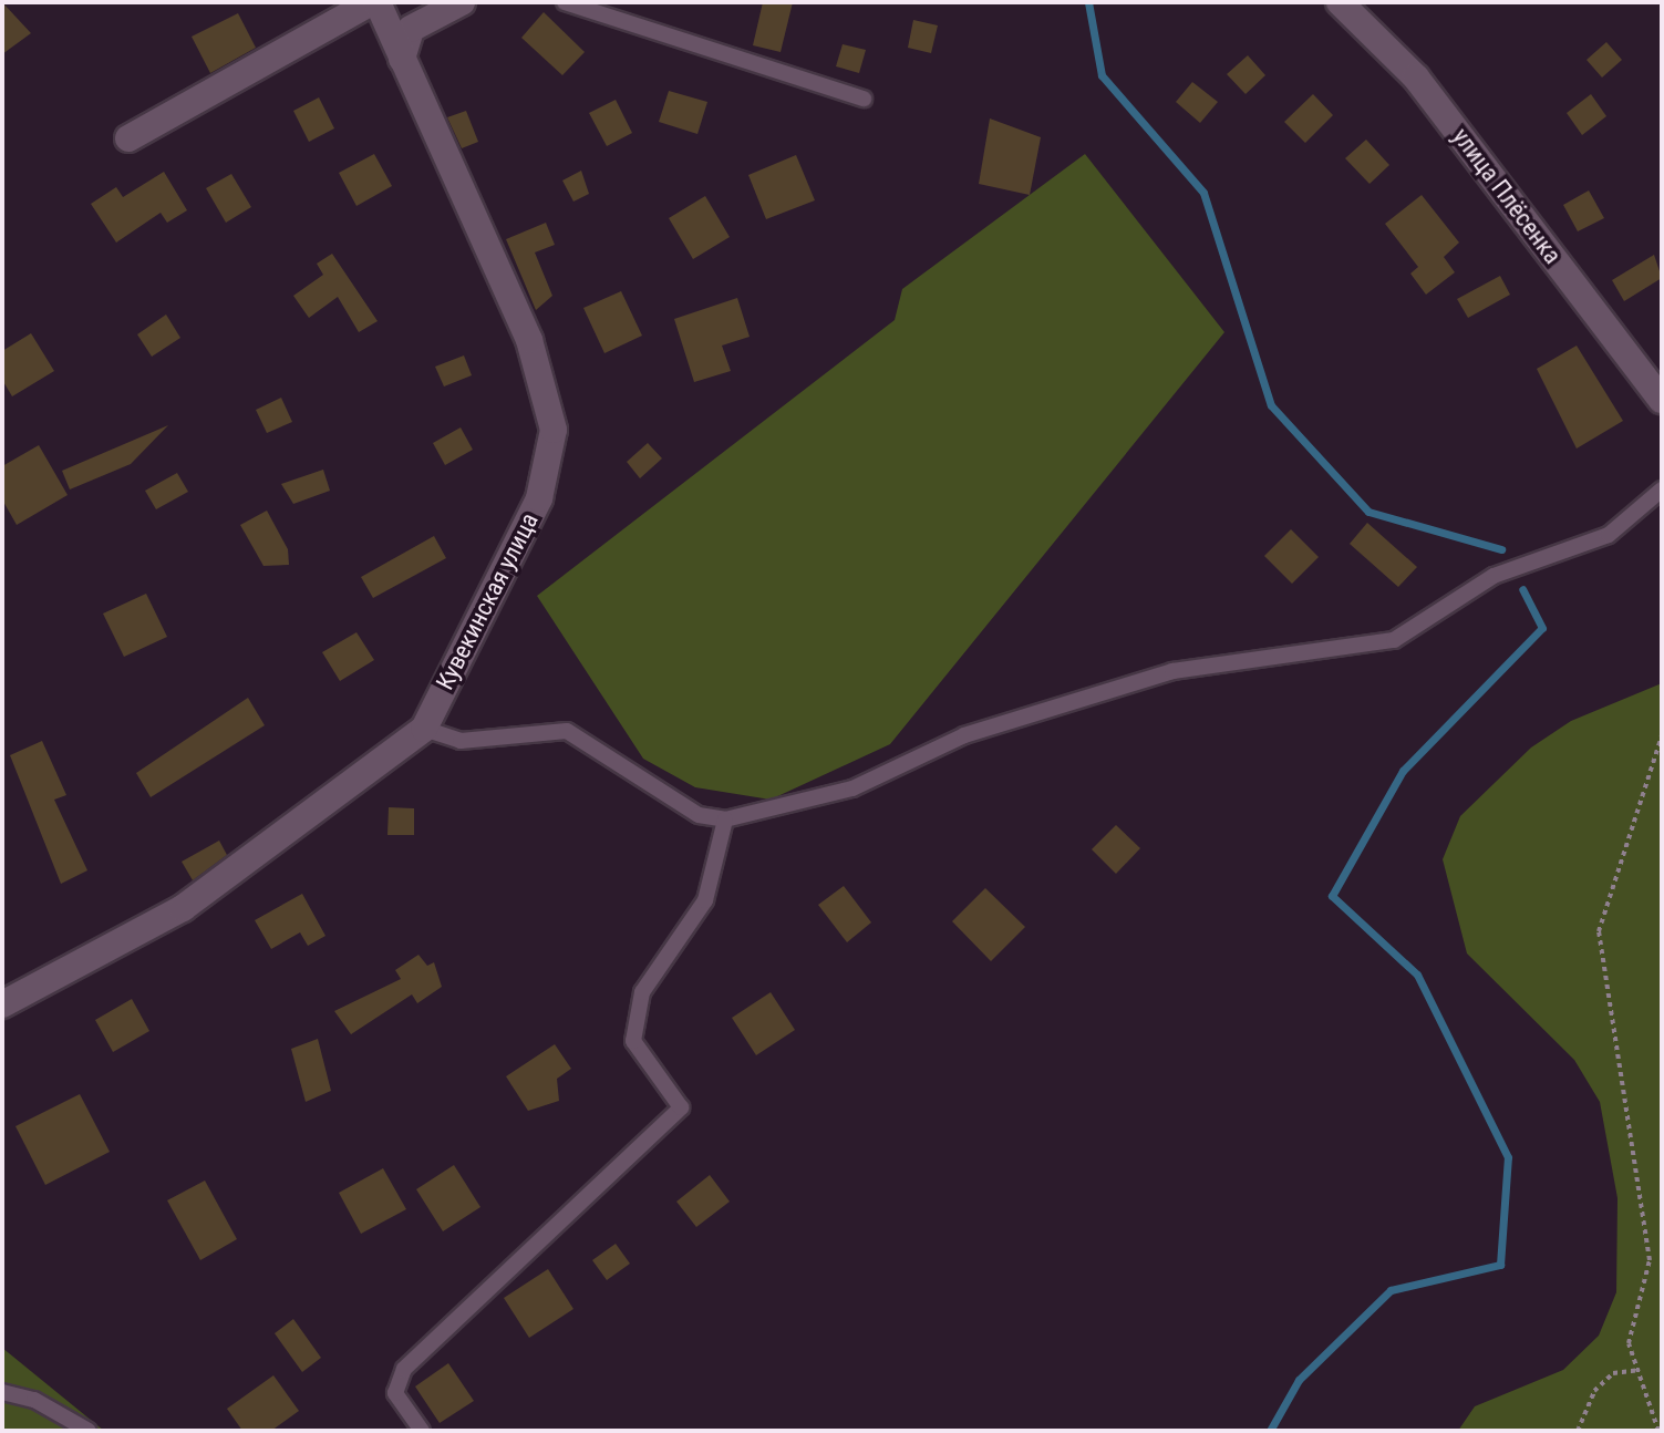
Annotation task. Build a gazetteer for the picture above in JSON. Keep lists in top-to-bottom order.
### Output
{
  "streets": {
    "street": ["улица Плёсенка", "Кувекинская улица"]
  }
}
